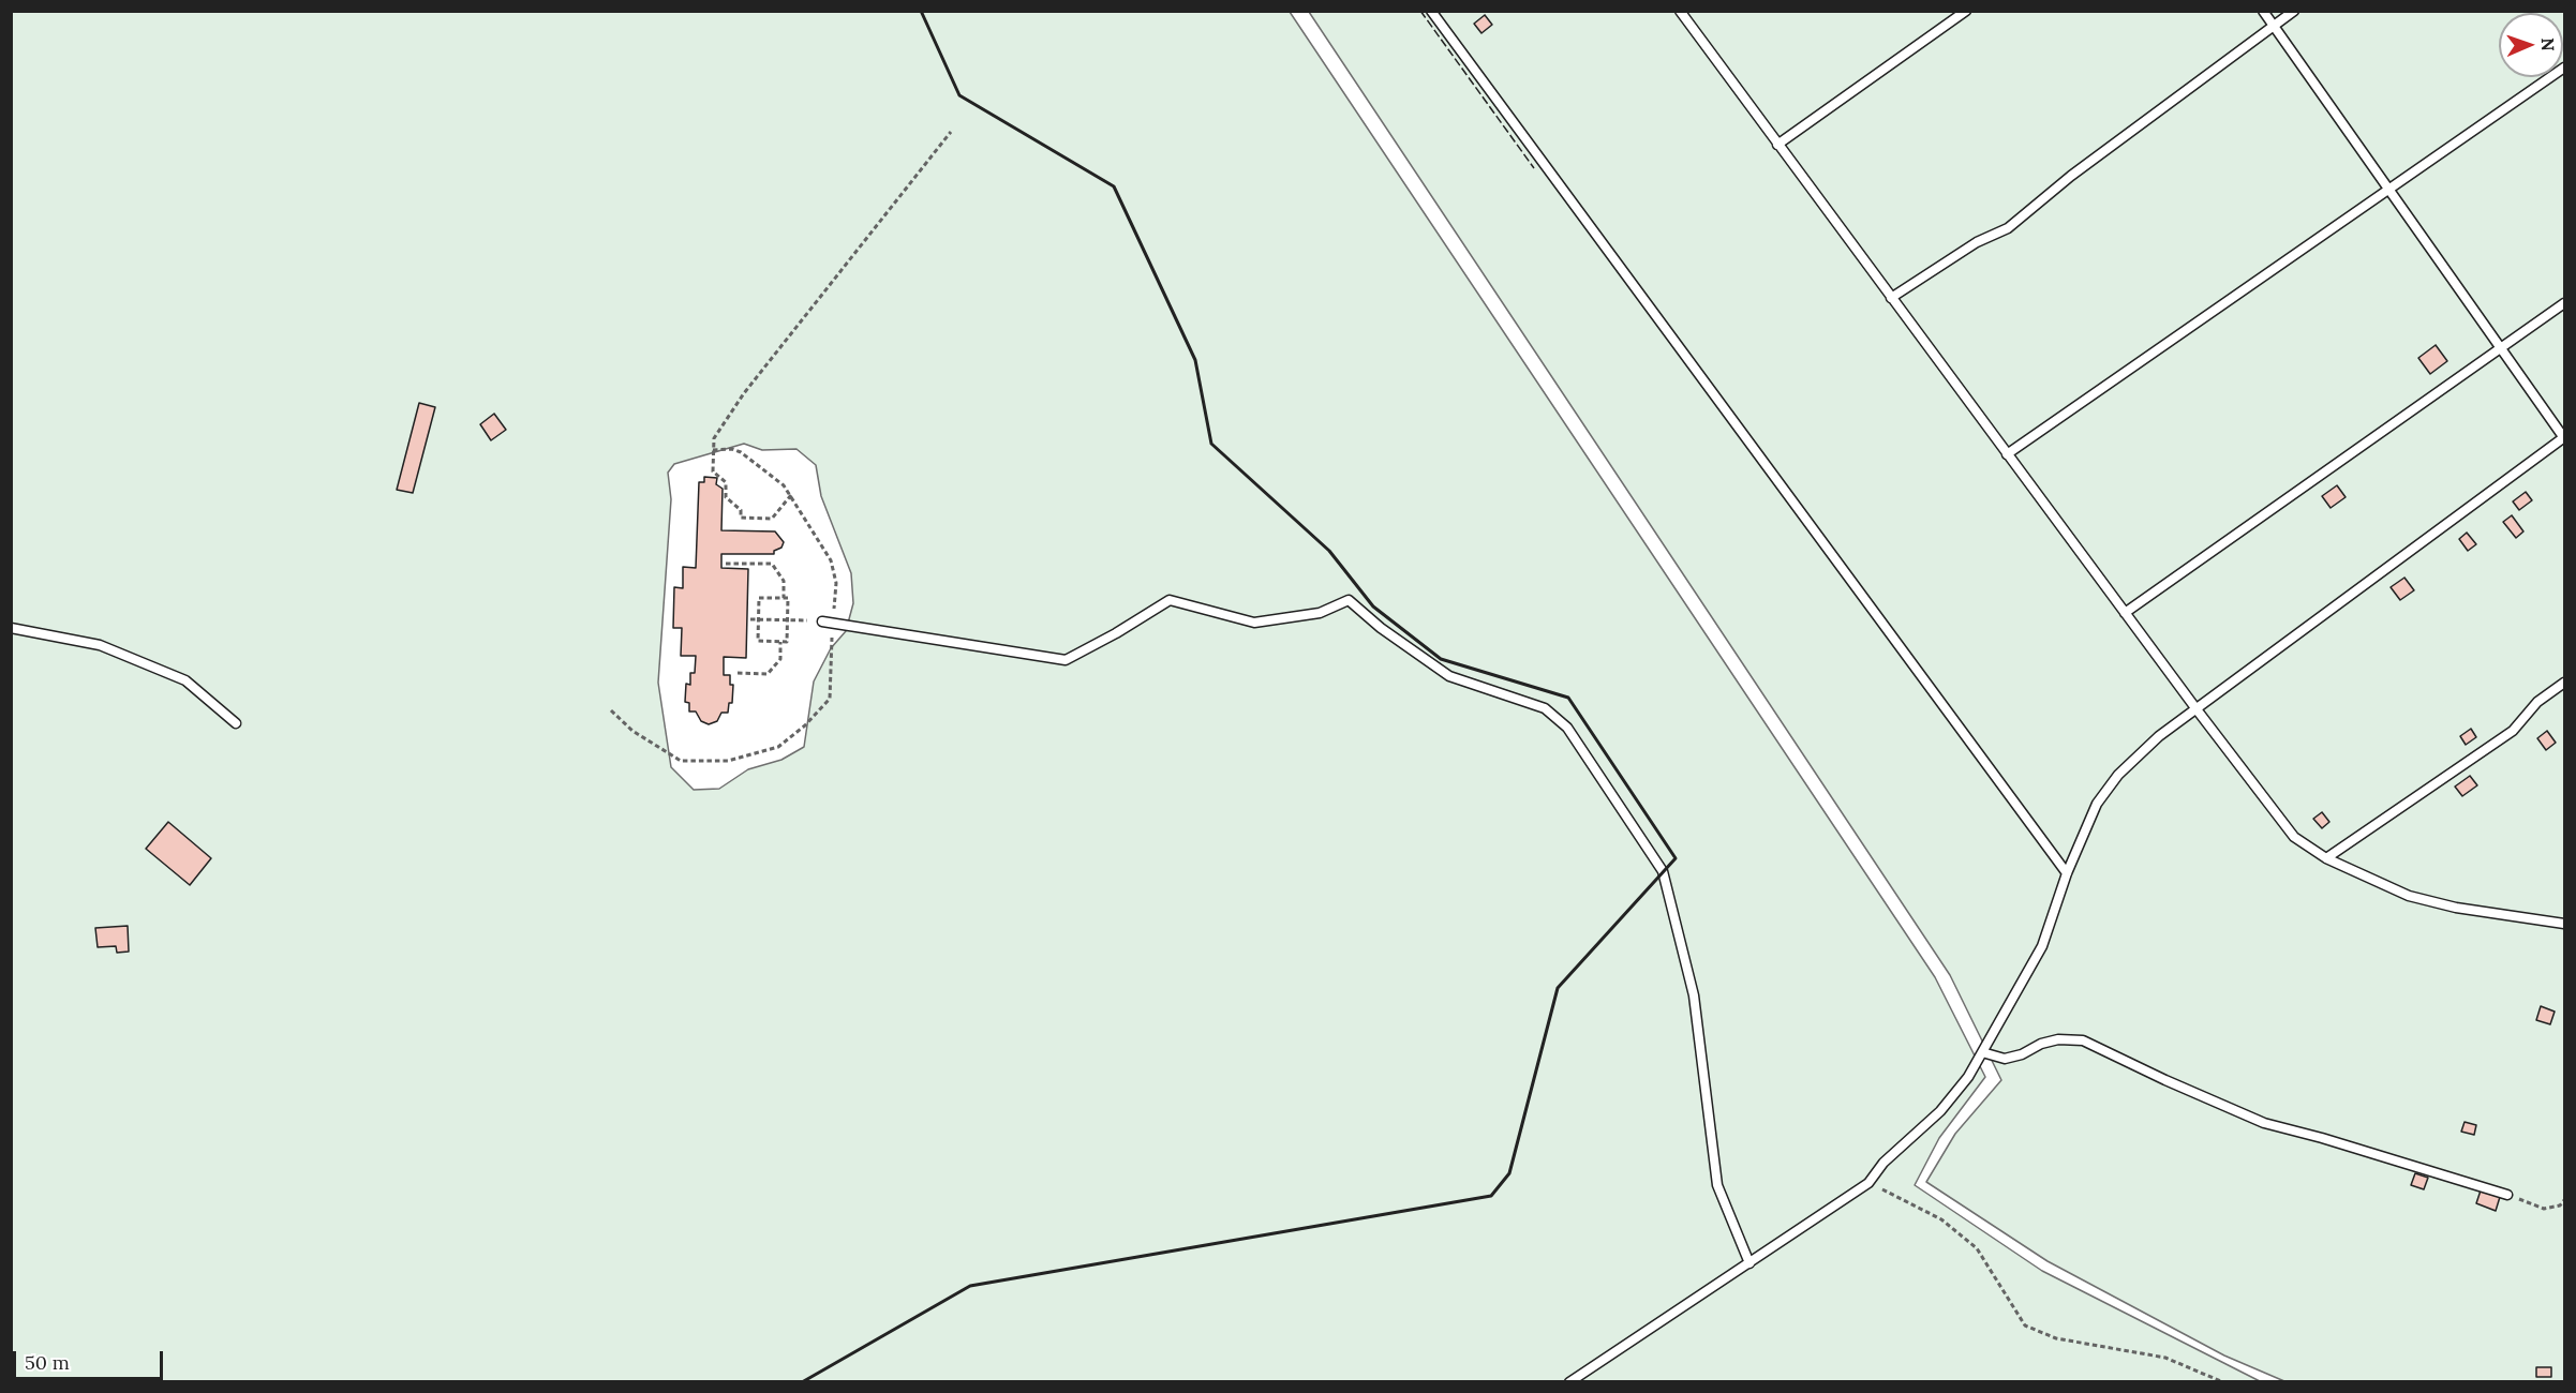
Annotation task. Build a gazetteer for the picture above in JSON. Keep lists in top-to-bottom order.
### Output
{
  "scale_bar": "50 m",
  "north": "right"
}
